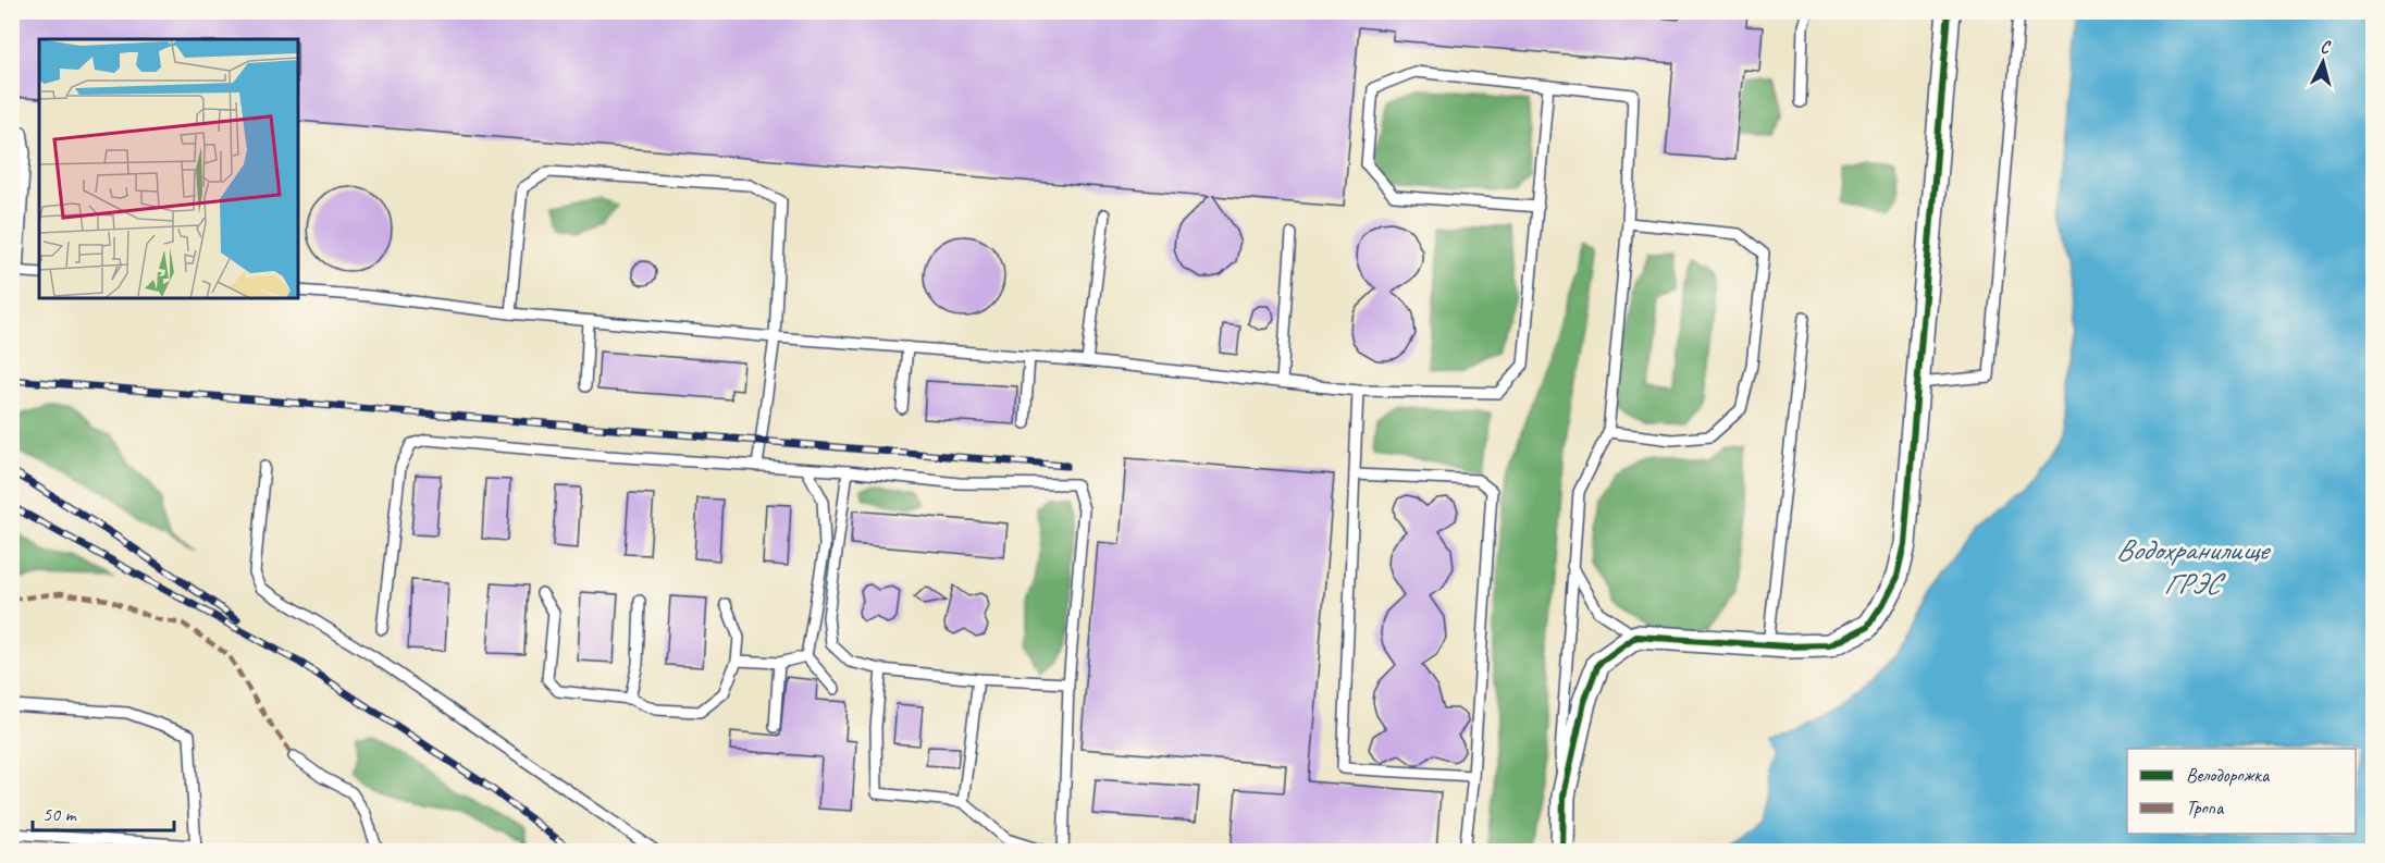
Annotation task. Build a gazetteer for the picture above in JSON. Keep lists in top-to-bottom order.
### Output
{
  "water": ["Водохранилище ГРЭС"],
  "legend": ["Велодорожка", "Тропа"],
  "scale_bar": "50 m",
  "north": "top"
}
